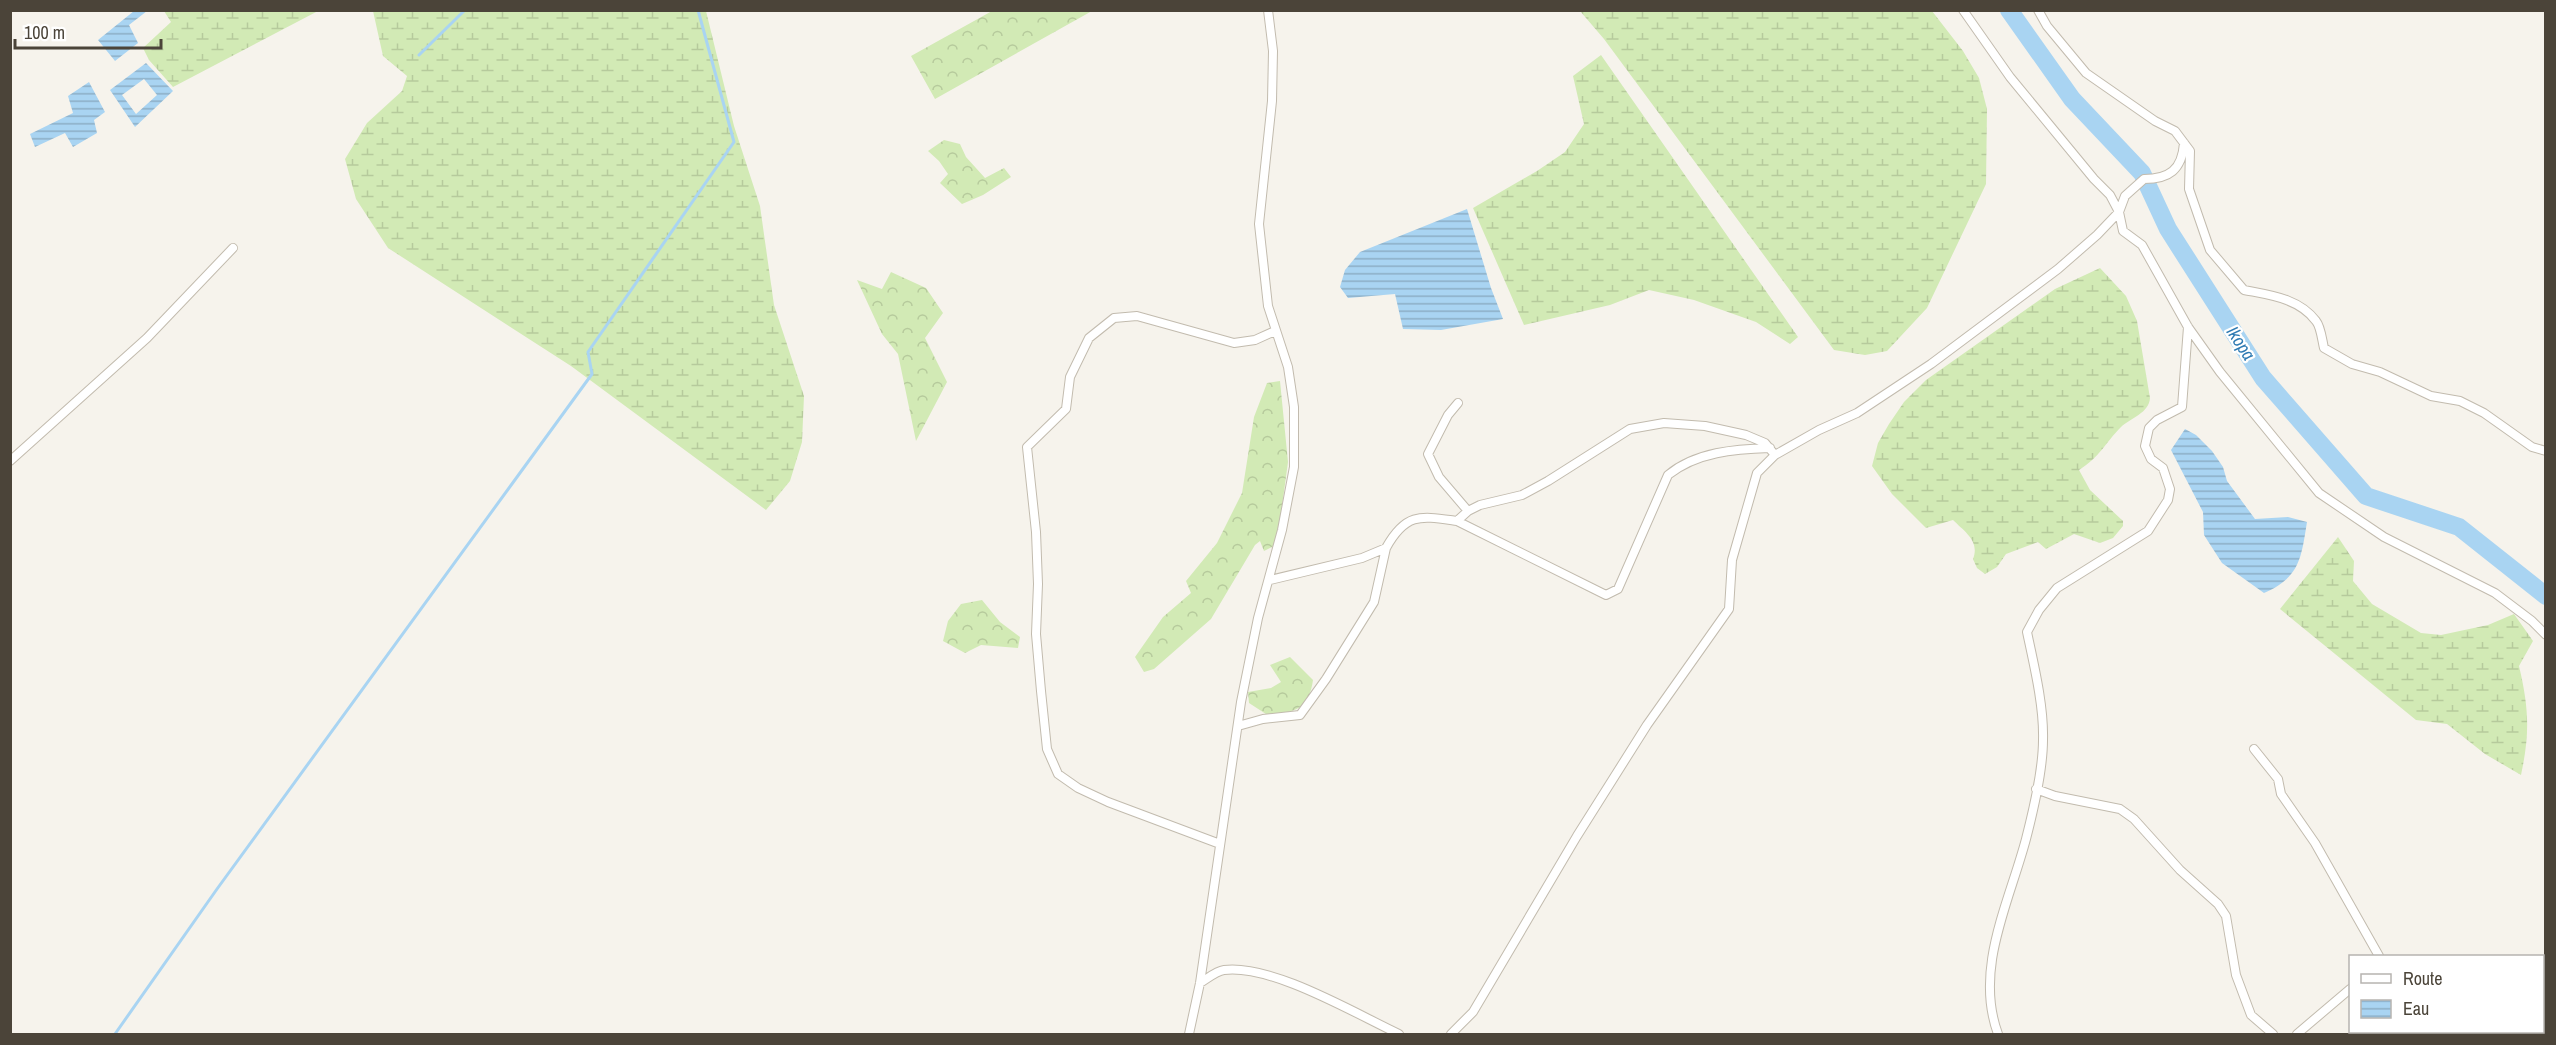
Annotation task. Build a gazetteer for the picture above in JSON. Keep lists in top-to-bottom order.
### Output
{
  "water": ["Ikopa"],
  "legend": ["Route", "Eau"],
  "scale_bar": "100 m"
}
